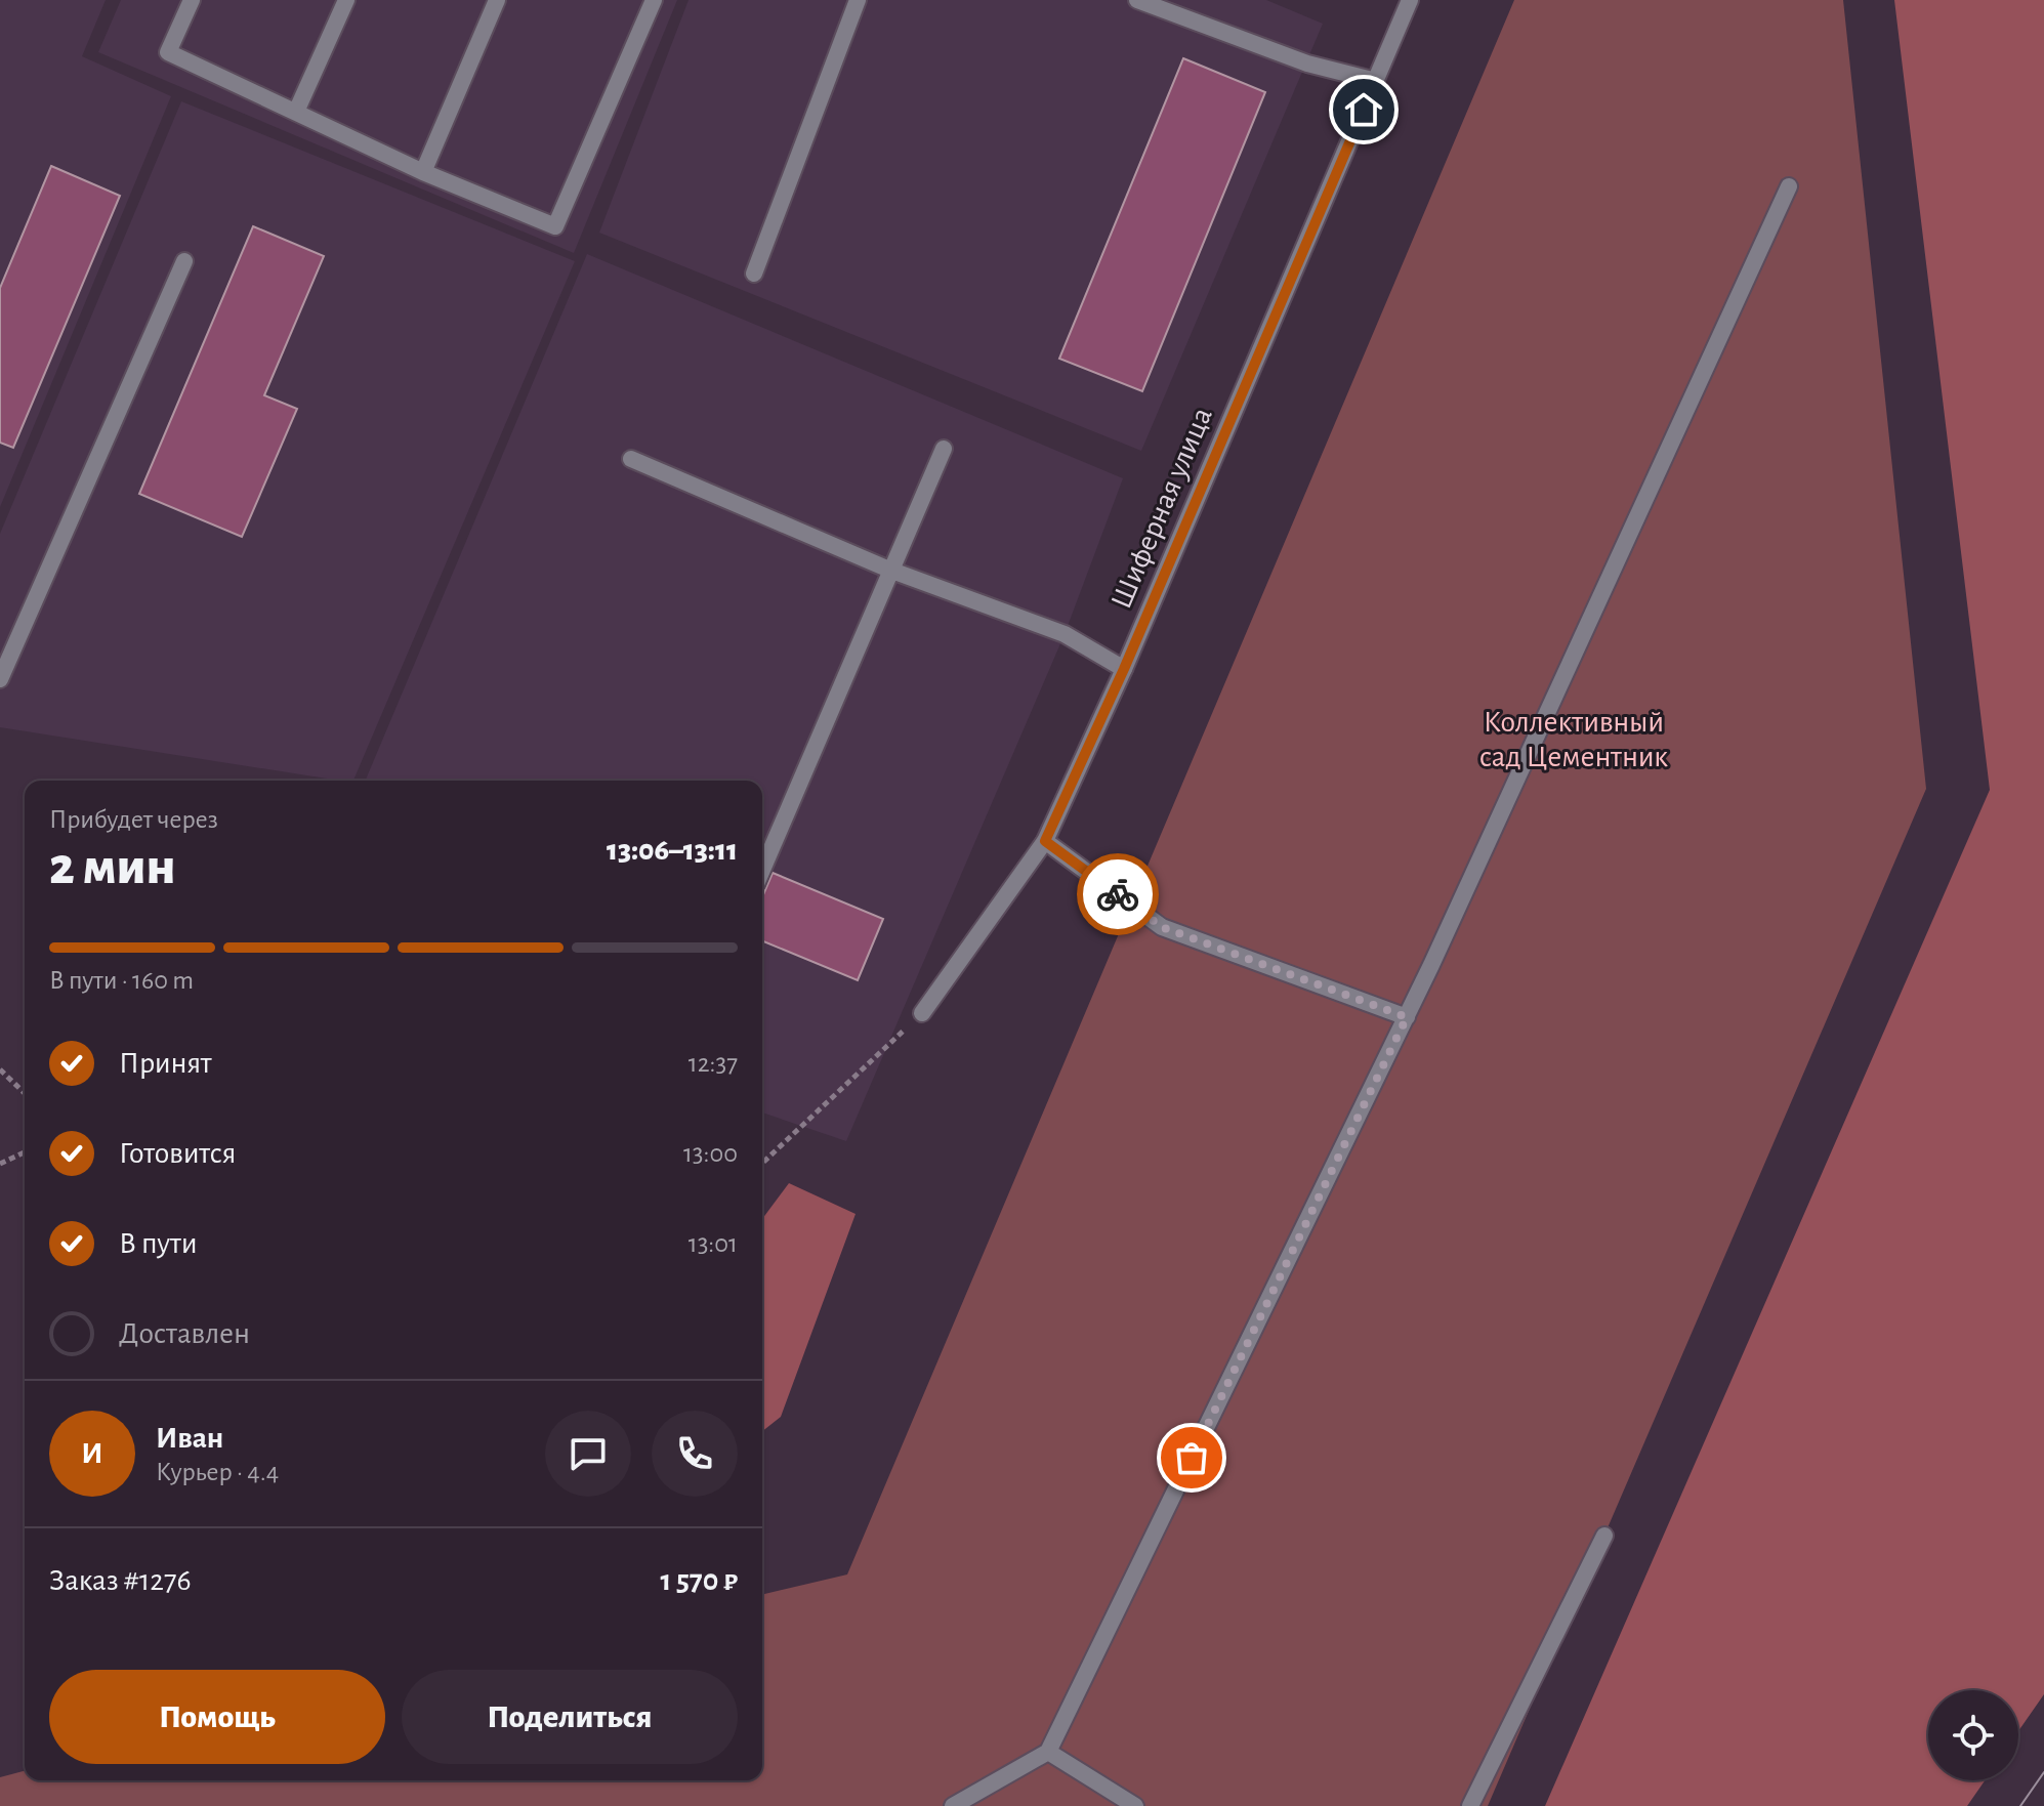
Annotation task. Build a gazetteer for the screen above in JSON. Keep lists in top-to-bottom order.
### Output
{
  "streets": {
    "street": ["Шиферная улица"]
  },
  "parks": ["Коллективный сад Цементник"],
  "page": {
    "heading": ["2 мин", "Прибудет через", "13:06–13:11"],
    "panel": [
      "Иван",
      "Курьер · 4.4",
      "Заказ #1276",
      "1 570 ₽"
    ],
    "bar": "В пути · 160 m",
    "list": [
      ["Принят", "12:37"],
      ["Готовится", "13:00"],
      ["В пути", "13:01"],
      "Доставлен"
    ],
    "round": "И",
    "buttons": ["Помощь", "Поделиться"]
  }
}
